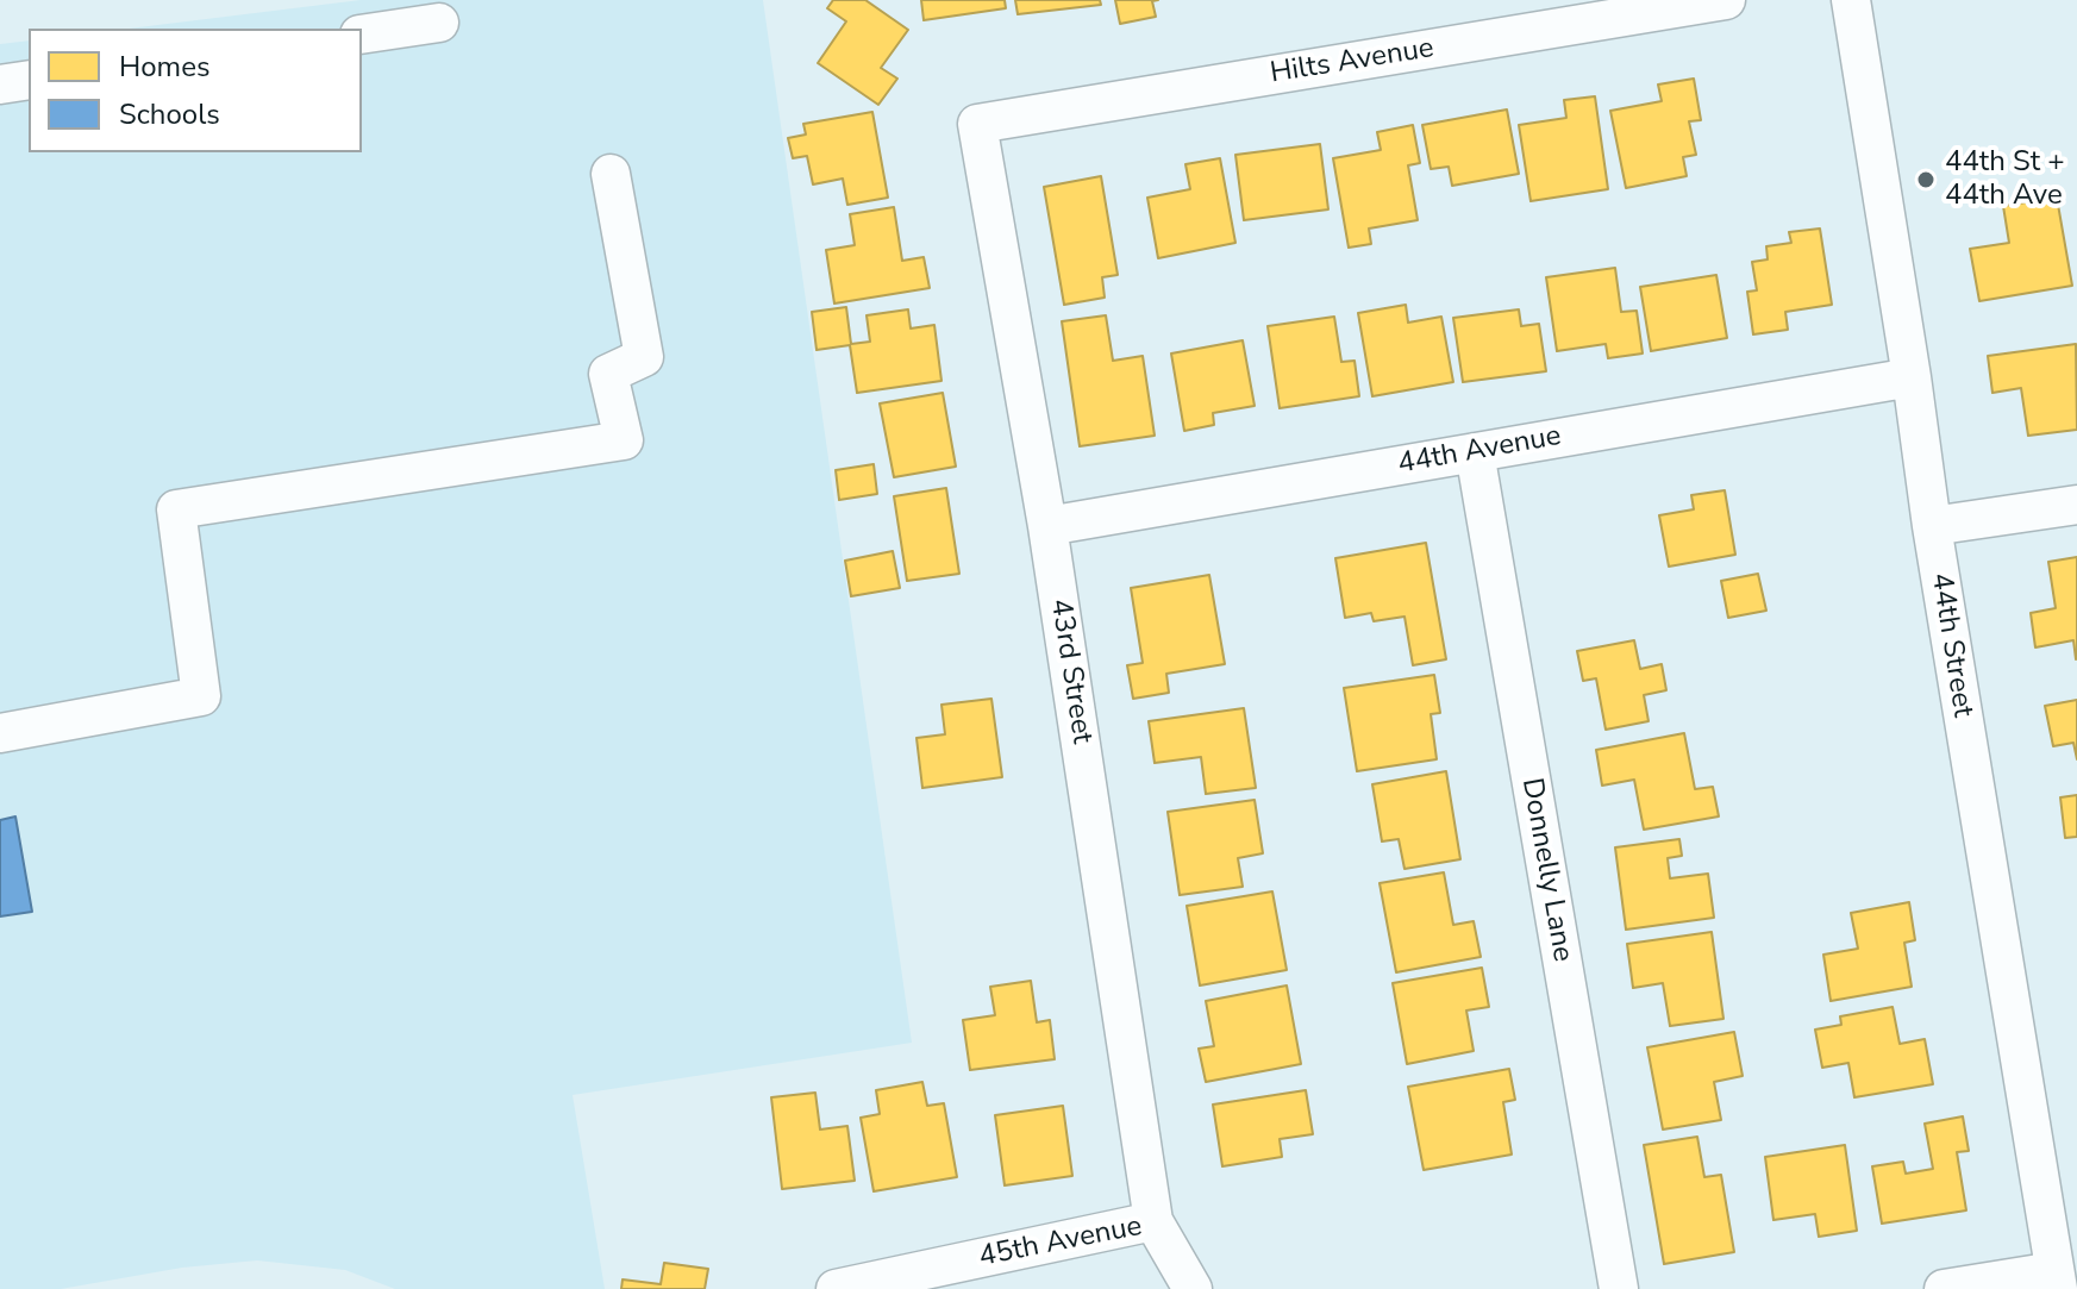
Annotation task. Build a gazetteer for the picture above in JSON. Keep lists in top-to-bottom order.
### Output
{
  "streets": {
    "street": [
      "Hilts Avenue",
      "44th Avenue",
      "44th Street",
      "43rd Street",
      "Donnelly Lane",
      "45th Avenue"
    ]
  },
  "crossings": [
    ["Hilts Avenue", "43rd Street"],
    ["44th Avenue", "44th Street"],
    ["44th Avenue", "43rd Street"],
    ["44th Avenue", "Donnelly Lane"],
    ["43rd Street", "45th Avenue"]
  ],
  "places": ["44th St + 44th Ave"],
  "legend": ["Homes", "Schools"]
}
